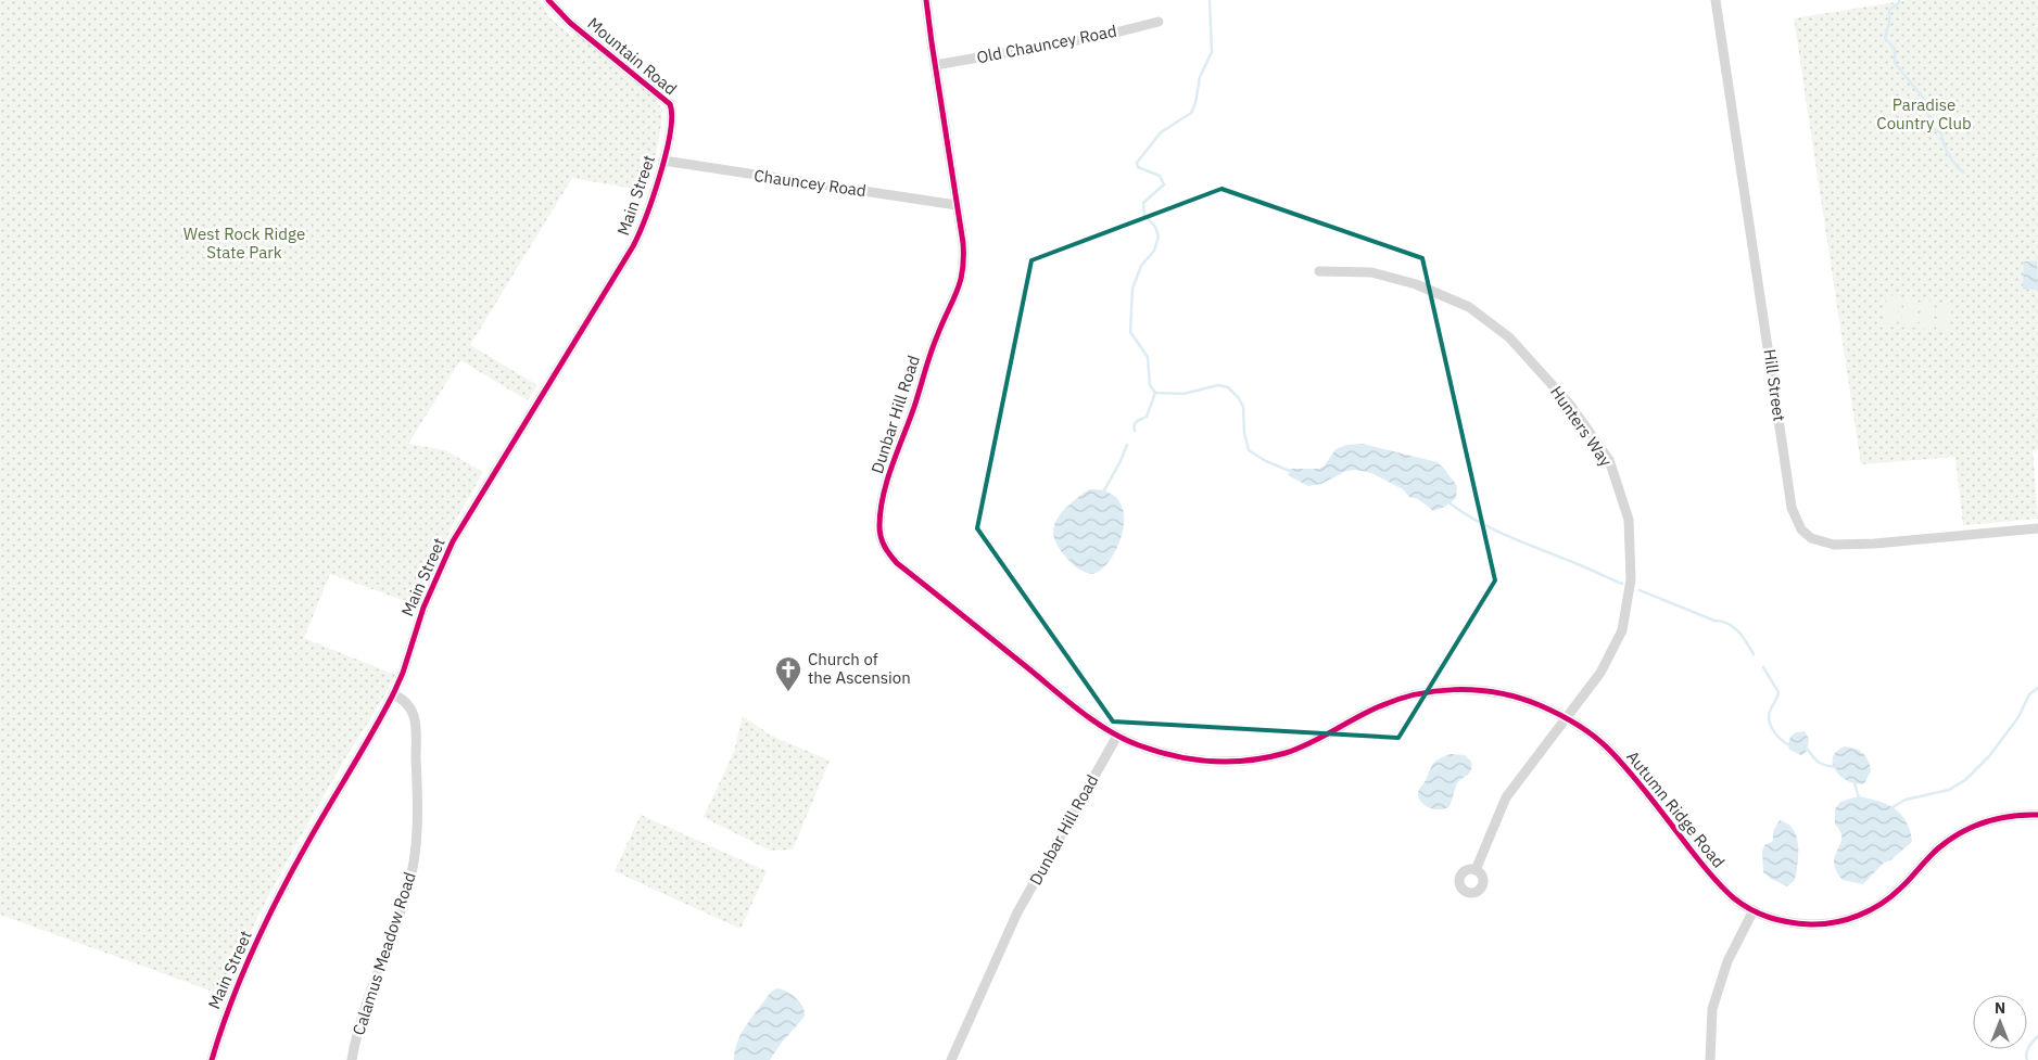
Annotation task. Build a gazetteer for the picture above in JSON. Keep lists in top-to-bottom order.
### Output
{
  "streets": {
    "street": [
      "Old Chauncey Road",
      "Mountain Road",
      "Chauncey Road",
      "Main Street",
      "Hill Street",
      "Dunbar Hill Road",
      "Hunters Way",
      "Autumn Ridge Road",
      "Calamus Meadow Road"
    ]
  },
  "crossings": [
    ["Old Chauncey Road", "Dunbar Hill Road"],
    ["Mountain Road", "Main Street"],
    ["Chauncey Road", "Main Street"],
    ["Chauncey Road", "Dunbar Hill Road"],
    ["Main Street", "Calamus Meadow Road"],
    ["Dunbar Hill Road", "Autumn Ridge Road"],
    ["Hunters Way", "Autumn Ridge Road"]
  ],
  "parks": ["Paradise Country Club", "West Rock Ridge State Park"],
  "places": {
    "church": ["Church of the Ascension"]
  },
  "north": "top"
}
